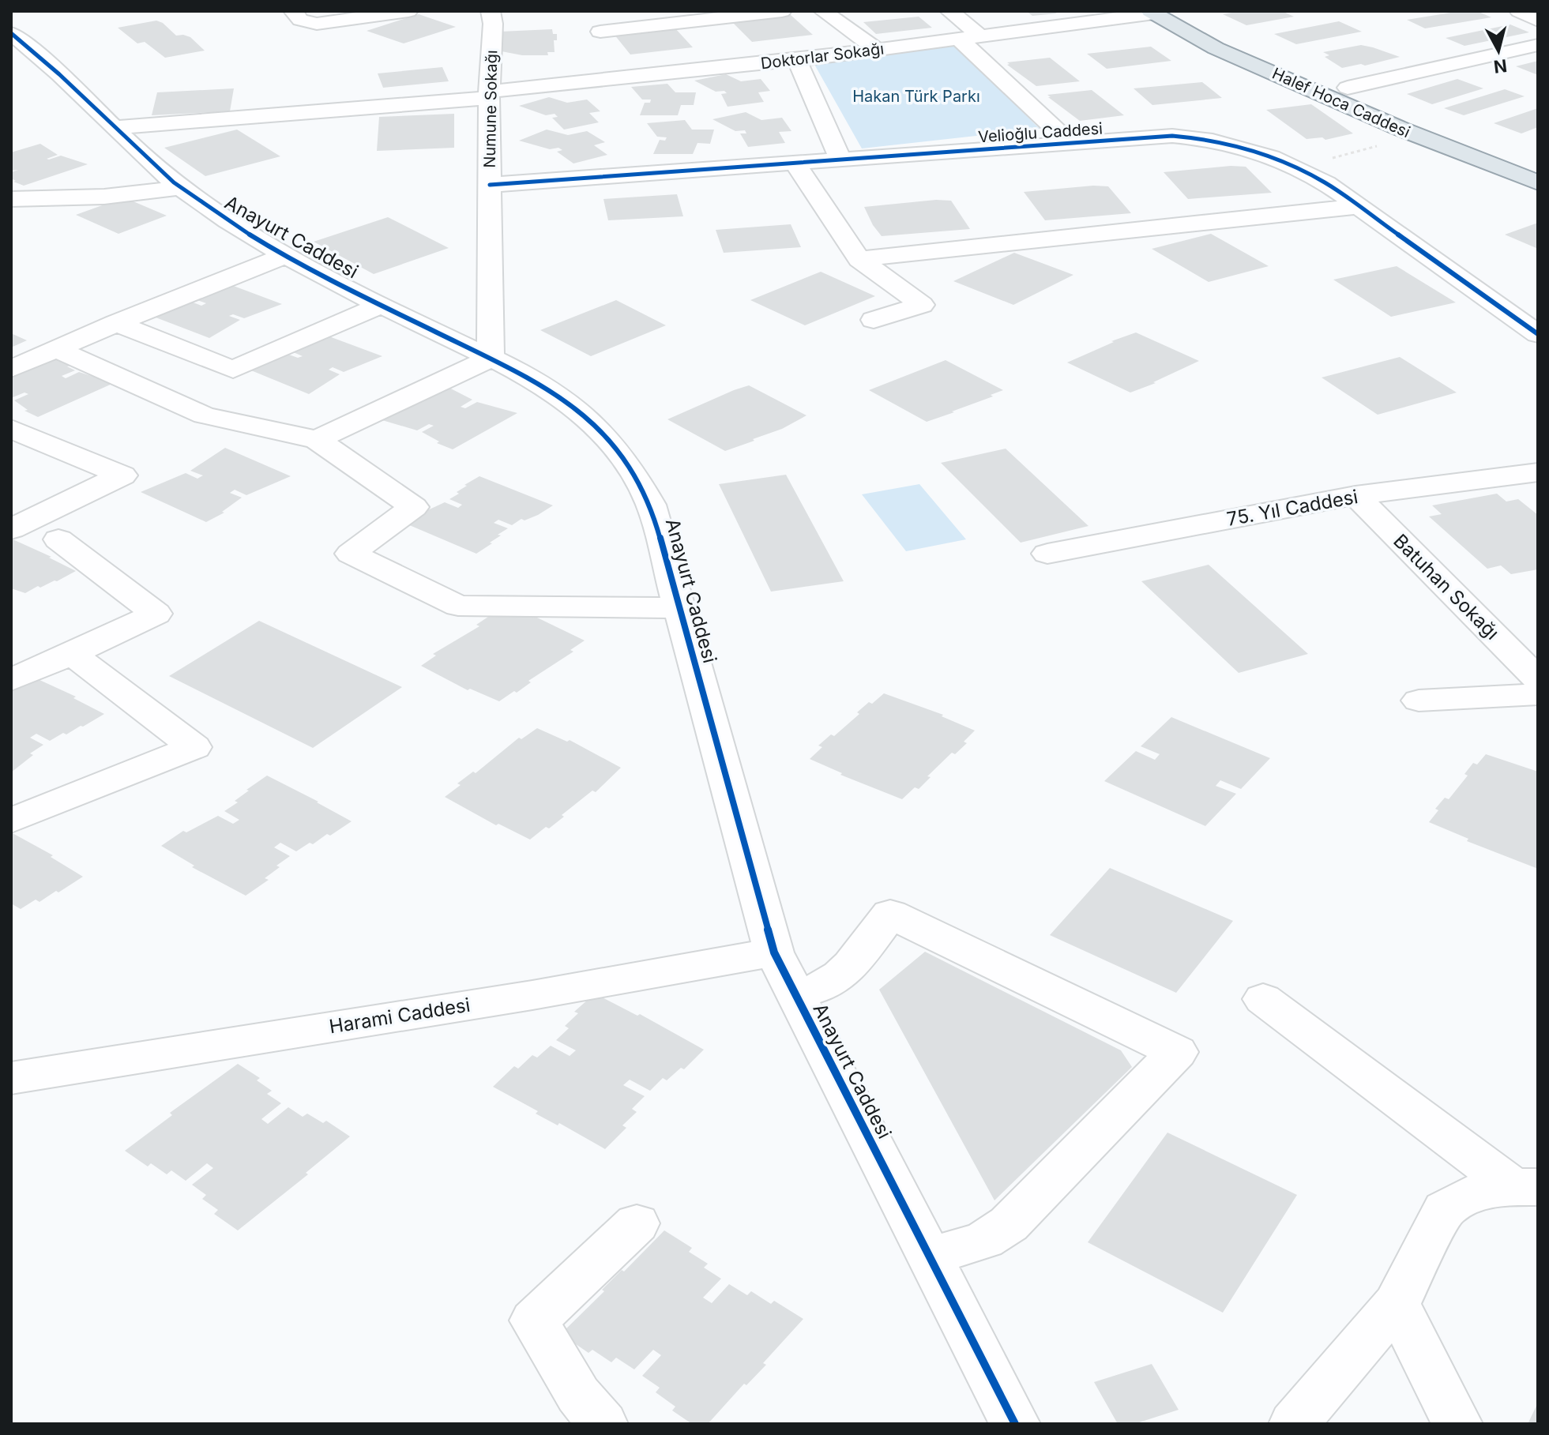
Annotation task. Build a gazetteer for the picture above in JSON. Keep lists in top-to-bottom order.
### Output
{
  "streets": {
    "main road": ["Halef Hoca Caddesi"],
    "street": [
      "Doktorlar Sokağı",
      "Numune Sokağı",
      "Velioğlu Caddesi",
      "Anayurt Caddesi",
      "75. Yıl Caddesi",
      "Batuhan Sokağı",
      "Harami Caddesi"
    ]
  },
  "crossings": [
    ["Doktorlar Sokağı", "Halef Hoca Caddesi"],
    ["Doktorlar Sokağı", "Numune Sokağı"],
    ["Doktorlar Sokağı", "Anayurt Caddesi"],
    ["Numune Sokağı", "Velioğlu Caddesi"],
    ["Numune Sokağı", "Anayurt Caddesi"],
    ["Anayurt Caddesi", "Harami Caddesi"],
    ["75. Yıl Caddesi", "Batuhan Sokağı"]
  ],
  "parks": ["Hakan Türk Parkı"],
  "north": "bottom"
}
